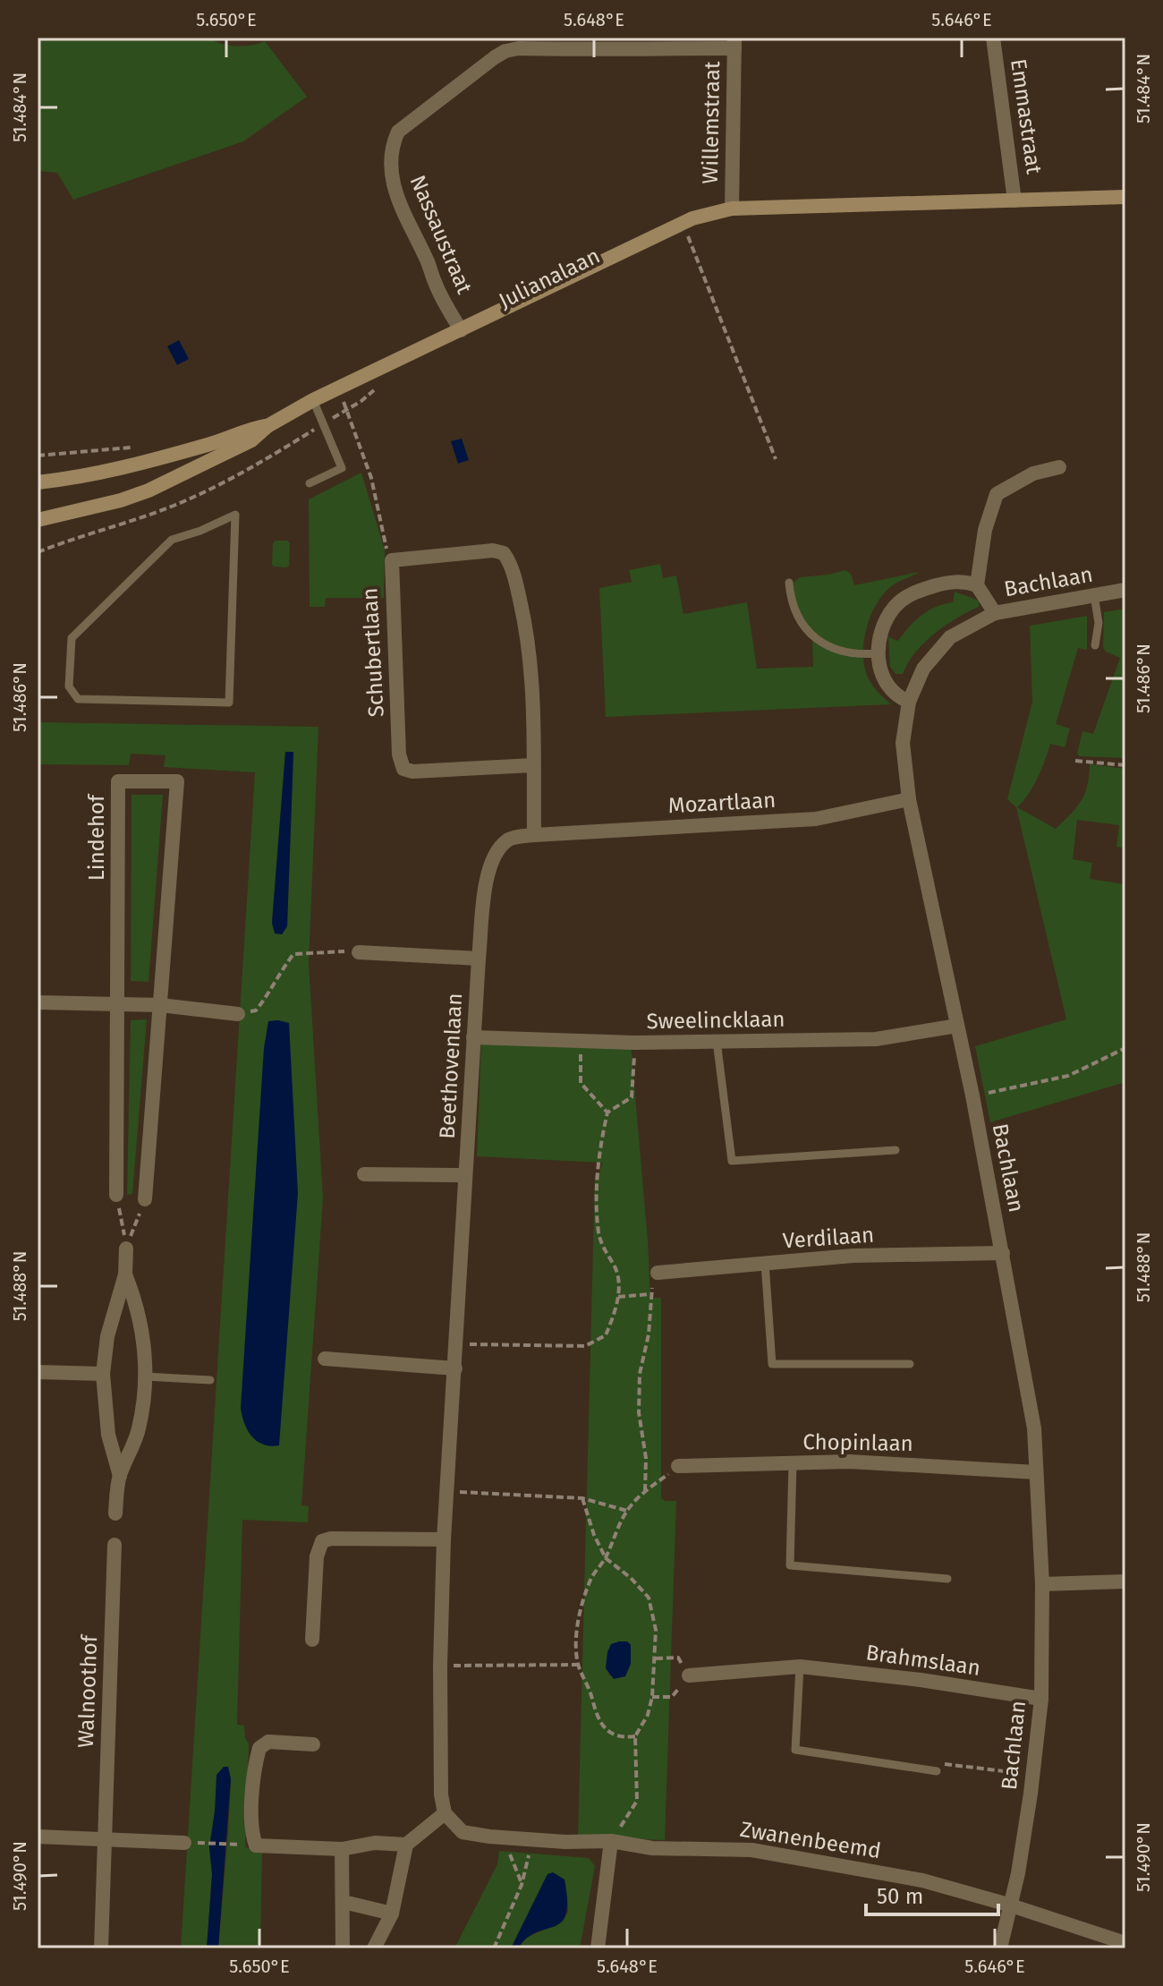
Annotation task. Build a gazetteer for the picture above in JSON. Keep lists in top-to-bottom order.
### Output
{
  "streets": {
    "main road": ["Julianalaan"],
    "street": [
      "Emmastraat",
      "Willemstraat",
      "Nassaustraat",
      "Bachlaan",
      "Schubertlaan",
      "Mozartlaan",
      "Lindehof",
      "Sweelincklaan",
      "Beethovenlaan",
      "Verdilaan",
      "Chopinlaan",
      "Brahmslaan",
      "Walnoothof",
      "Zwanenbeemd"
    ]
  },
  "crossings": [
    ["Emmastraat", "Julianalaan"],
    ["Willemstraat", "Nassaustraat"],
    ["Willemstraat", "Julianalaan"],
    ["Nassaustraat", "Julianalaan"],
    ["Bachlaan", "Mozartlaan"],
    ["Bachlaan", "Sweelincklaan"],
    ["Bachlaan", "Verdilaan"],
    ["Bachlaan", "Chopinlaan"],
    ["Bachlaan", "Brahmslaan"],
    ["Bachlaan", "Zwanenbeemd"],
    ["Schubertlaan", "Mozartlaan"],
    ["Schubertlaan", "Beethovenlaan"],
    ["Mozartlaan", "Beethovenlaan"],
    ["Sweelincklaan", "Beethovenlaan"],
    ["Beethovenlaan", "Zwanenbeemd"]
  ],
  "scale_bar": "50 m",
  "coordinates": [
    "5.650°E",
    "5.648°E",
    "5.646°E",
    "51.484°N",
    "51.486°N",
    "51.488°N",
    "51.490°N"
  ]
}
